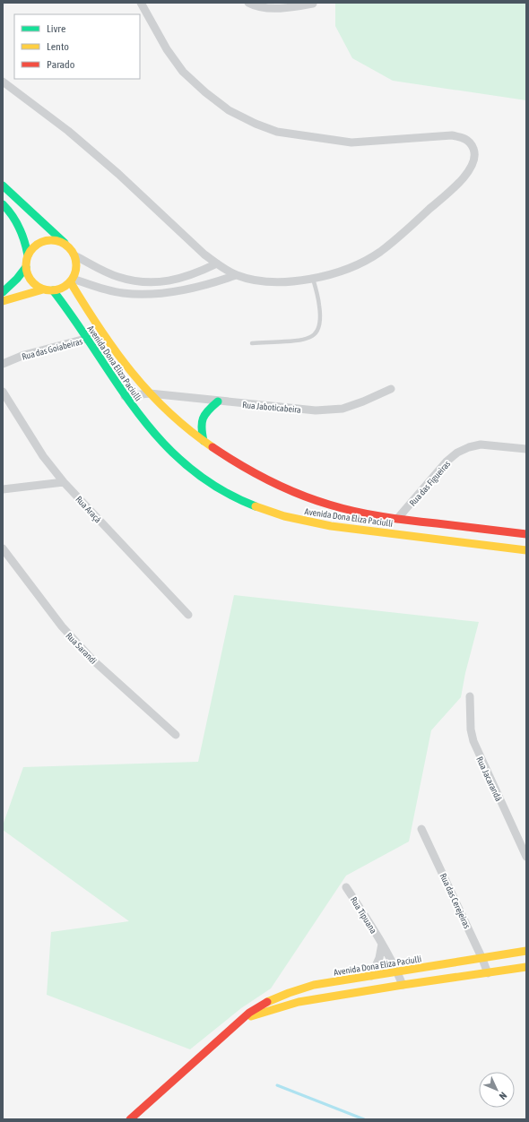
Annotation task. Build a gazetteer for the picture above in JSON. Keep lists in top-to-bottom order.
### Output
{
  "streets": {
    "street": [
      "Rua das Goiabeiras",
      "Avenida Dona Eliza Paciulli",
      "Rua Jaboticabeira",
      "Rua das Figueiras",
      "Rua Araçá",
      "Rua Sarandi",
      "Rua Jacarandá",
      "Rua das Cerejeiras",
      "Rua Tipuana"
    ]
  },
  "crossings": [
    ["Rua das Goiabeiras", "Avenida Dona Eliza Paciulli"],
    ["Avenida Dona Eliza Paciulli", "Rua Jaboticabeira"],
    ["Avenida Dona Eliza Paciulli", "Rua das Figueiras"],
    ["Avenida Dona Eliza Paciulli", "Rua das Cerejeiras"],
    ["Avenida Dona Eliza Paciulli", "Rua Tipuana"]
  ],
  "legend": ["Livre", "Lento", "Parado"],
  "north": "bottom right"
}
